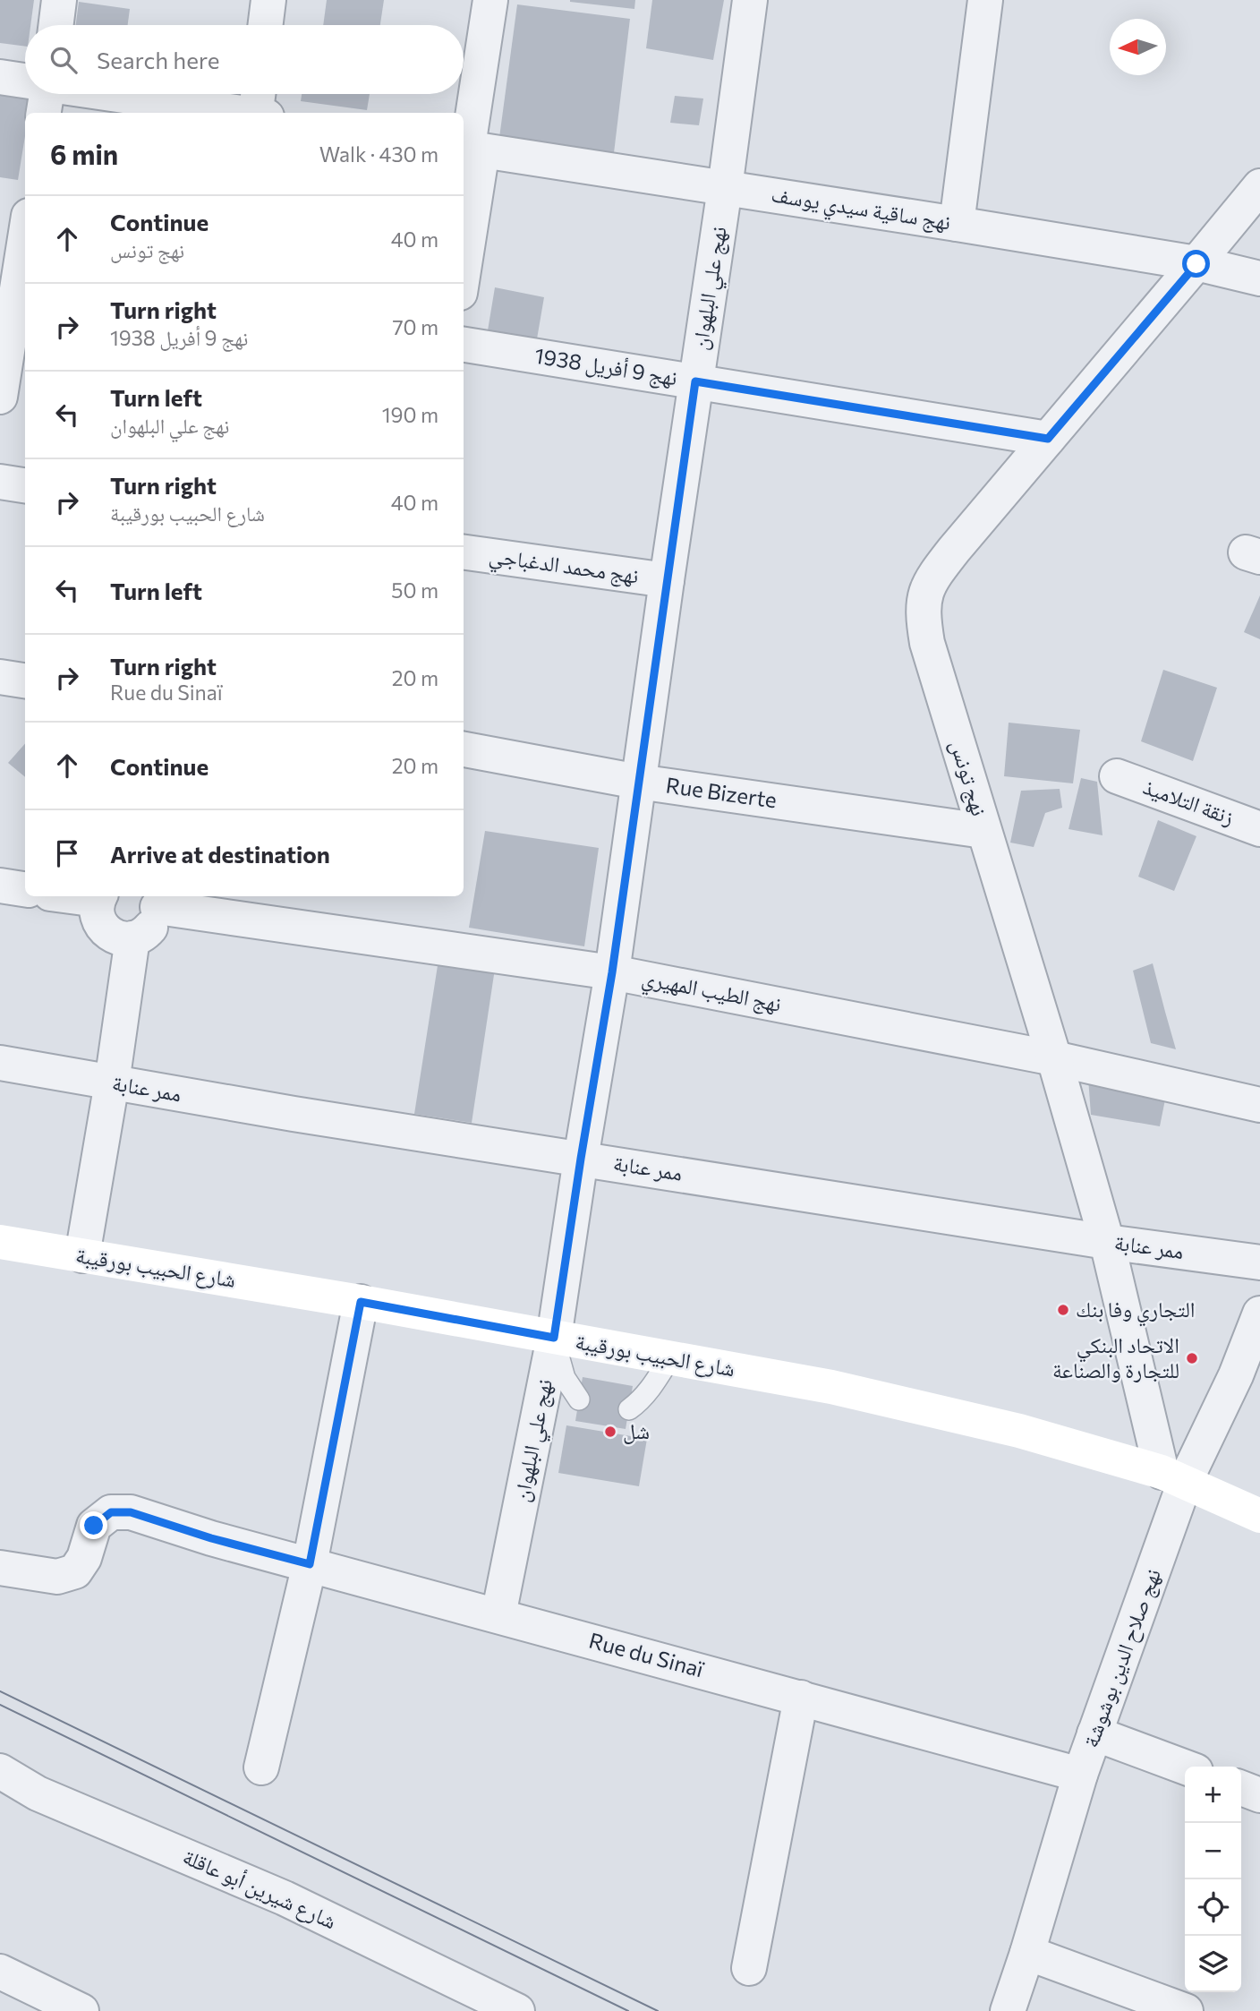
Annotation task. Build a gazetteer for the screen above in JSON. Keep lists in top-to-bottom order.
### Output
{
  "streets": {
    "main road": ["شارع الحبيب بورقيبة"],
    "street": [
      "نهج ساقية سيدي يوسف",
      "نهج علي البلهوان",
      "نهج 9 أفريل 1938",
      "نهج محمد الدغباجي",
      "نهج تونس",
      "Rue Bizerte",
      "زنقة التلاميذ",
      "نهج الطيب المهيري",
      "ممر عنابة",
      "Rue du Sinaï",
      "نهج صلاح الدين بوشوشة",
      "شارع شيرين أبو عاقلة"
    ]
  },
  "crossings": [
    ["نهج ساقية سيدي يوسف", "نهج علي البلهوان"],
    ["نهج ساقية سيدي يوسف", "نهج تونس"],
    ["نهج علي البلهوان", "نهج 9 أفريل 1938"],
    ["نهج علي البلهوان", "نهج محمد الدغباجي"],
    ["نهج علي البلهوان", "Rue Bizerte"],
    ["نهج علي البلهوان", "نهج الطيب المهيري"],
    ["نهج علي البلهوان", "ممر عنابة"],
    ["نهج علي البلهوان", "شارع الحبيب بورقيبة"],
    ["نهج علي البلهوان", "Rue du Sinaï"],
    ["نهج 9 أفريل 1938", "نهج تونس"],
    ["نهج تونس", "Rue Bizerte"],
    ["نهج تونس", "نهج الطيب المهيري"],
    ["نهج تونس", "ممر عنابة"],
    ["نهج تونس", "شارع الحبيب بورقيبة"],
    ["نهج تونس", "نهج صلاح الدين بوشوشة"],
    ["شارع الحبيب بورقيبة", "نهج صلاح الدين بوشوشة"],
    ["Rue du Sinaï", "نهج صلاح الدين بوشوشة"]
  ],
  "places": ["التجاري وفا بنك", "الاتحاد البنكي للتجارة والصناعة", "شل"],
  "north": "left",
  "page": {
    "search": "Search here",
    "heading": ["6 min", "Walk · 430 m"],
    "list": [
      ["Continue", "نهج تونس", "40 m"],
      ["Turn right", "نهج 9 أفريل 1938", "70 m"],
      ["Turn left", "نهج علي البلهوان", "190 m"],
      ["Turn right", "شارع الحبيب بورقيبة", "40 m"],
      ["Turn left", "50 m"],
      ["Turn right", "Rue du Sinaï", "20 m"],
      ["Continue", "20 m"],
      "Arrive at destination"
    ],
    "map_buttons": ["+", "−"]
  }
}
